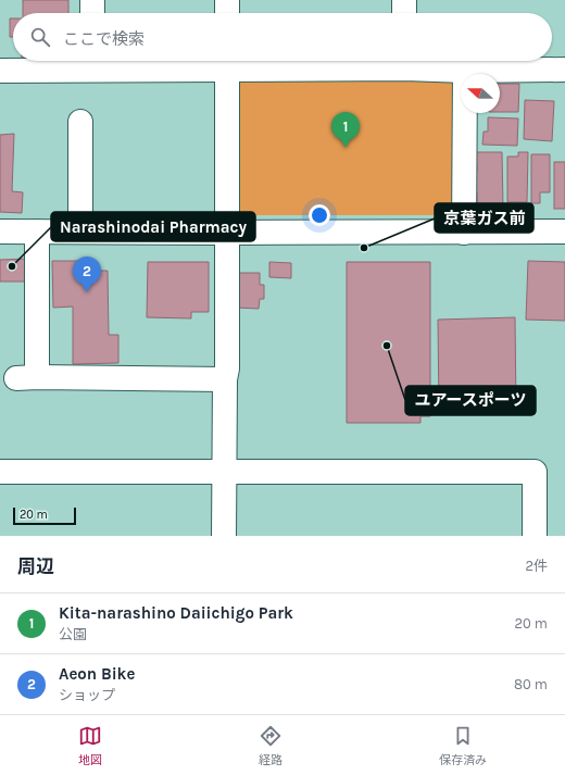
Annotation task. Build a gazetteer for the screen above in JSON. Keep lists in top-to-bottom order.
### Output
{
  "places": ["京葉ガス前", "Narashinodai Pharmacy", "ユアースポーツ"],
  "scale_bar": "20 m",
  "north": "left",
  "page": {
    "search": "ここで検索",
    "pins": ["1", "2"],
    "scale": "20 m",
    "heading": ["周辺", "2件"],
    "list": [
      {
        "mark": "1",
        "name": "Kita-narashino Daiichigo Park",
        "note": "公園",
        "value": "20 m"
      },
      {
        "mark": "2",
        "name": "Aeon Bike",
        "note": "ショップ",
        "value": "80 m"
      }
    ],
    "nav": ["地図", "経路", "保存済み"]
  }
}
